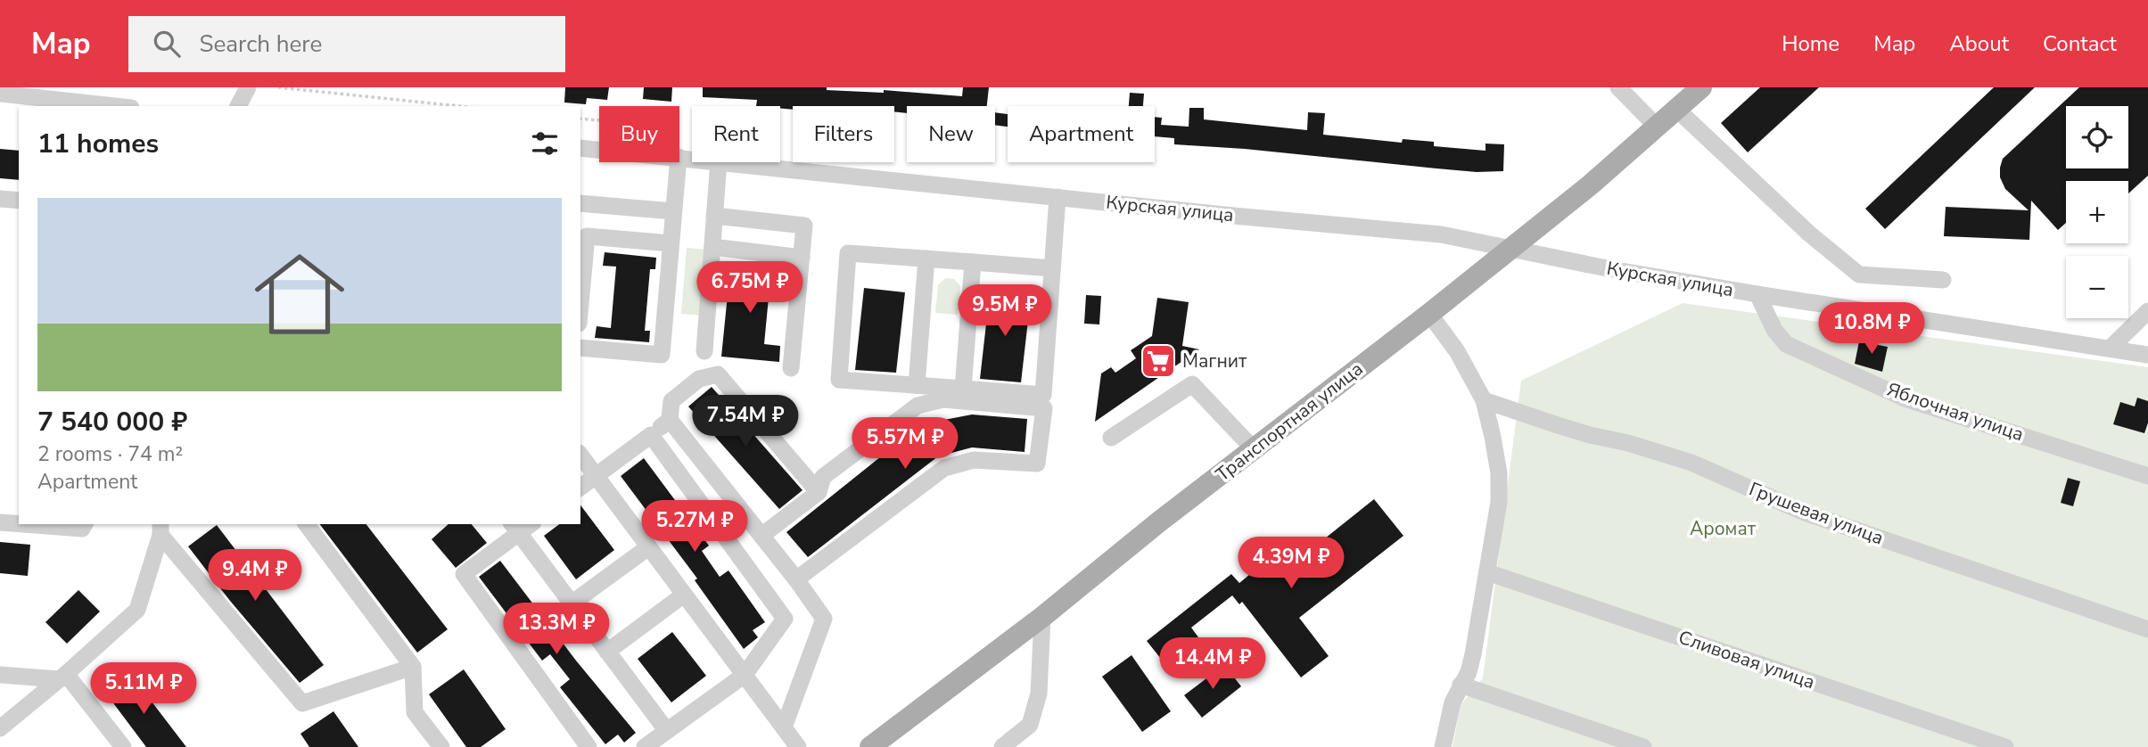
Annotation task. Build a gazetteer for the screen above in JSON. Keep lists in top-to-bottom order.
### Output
{
  "streets": {
    "main road": ["Транспортная улица"],
    "street": [
      "Курская улица",
      "Яблочная улица",
      "Грушевая улица",
      "Сливовая улица"
    ]
  },
  "crossings": [
    ["Курская улица", "Яблочная улица"],
    ["Курская улица", "Транспортная улица"]
  ],
  "parks": ["Аромат"],
  "places": {
    "supermarket": ["Магнит"]
  },
  "page": {
    "header": "Map",
    "search": "Search here",
    "nav": [
      "Home",
      "Map",
      "About",
      "Contact"
    ],
    "map_buttons": ["+", "−"],
    "chip": [
      "Buy",
      "Rent",
      "Filters",
      "New",
      "Apartment"
    ],
    "heading": "11 homes",
    "list": [
      {
        "name": "7 540 000 ₽",
        "note": "2 rooms · 74 m² · Apartment"
      }
    ],
    "price": [
      "6.75M ₽",
      "9.5M ₽",
      "10.8M ₽",
      "7.54M ₽",
      "5.57M ₽",
      "5.27M ₽",
      "4.39M ₽",
      "9.4M ₽",
      "13.3M ₽",
      "14.4M ₽",
      "5.11M ₽"
    ]
  }
}
